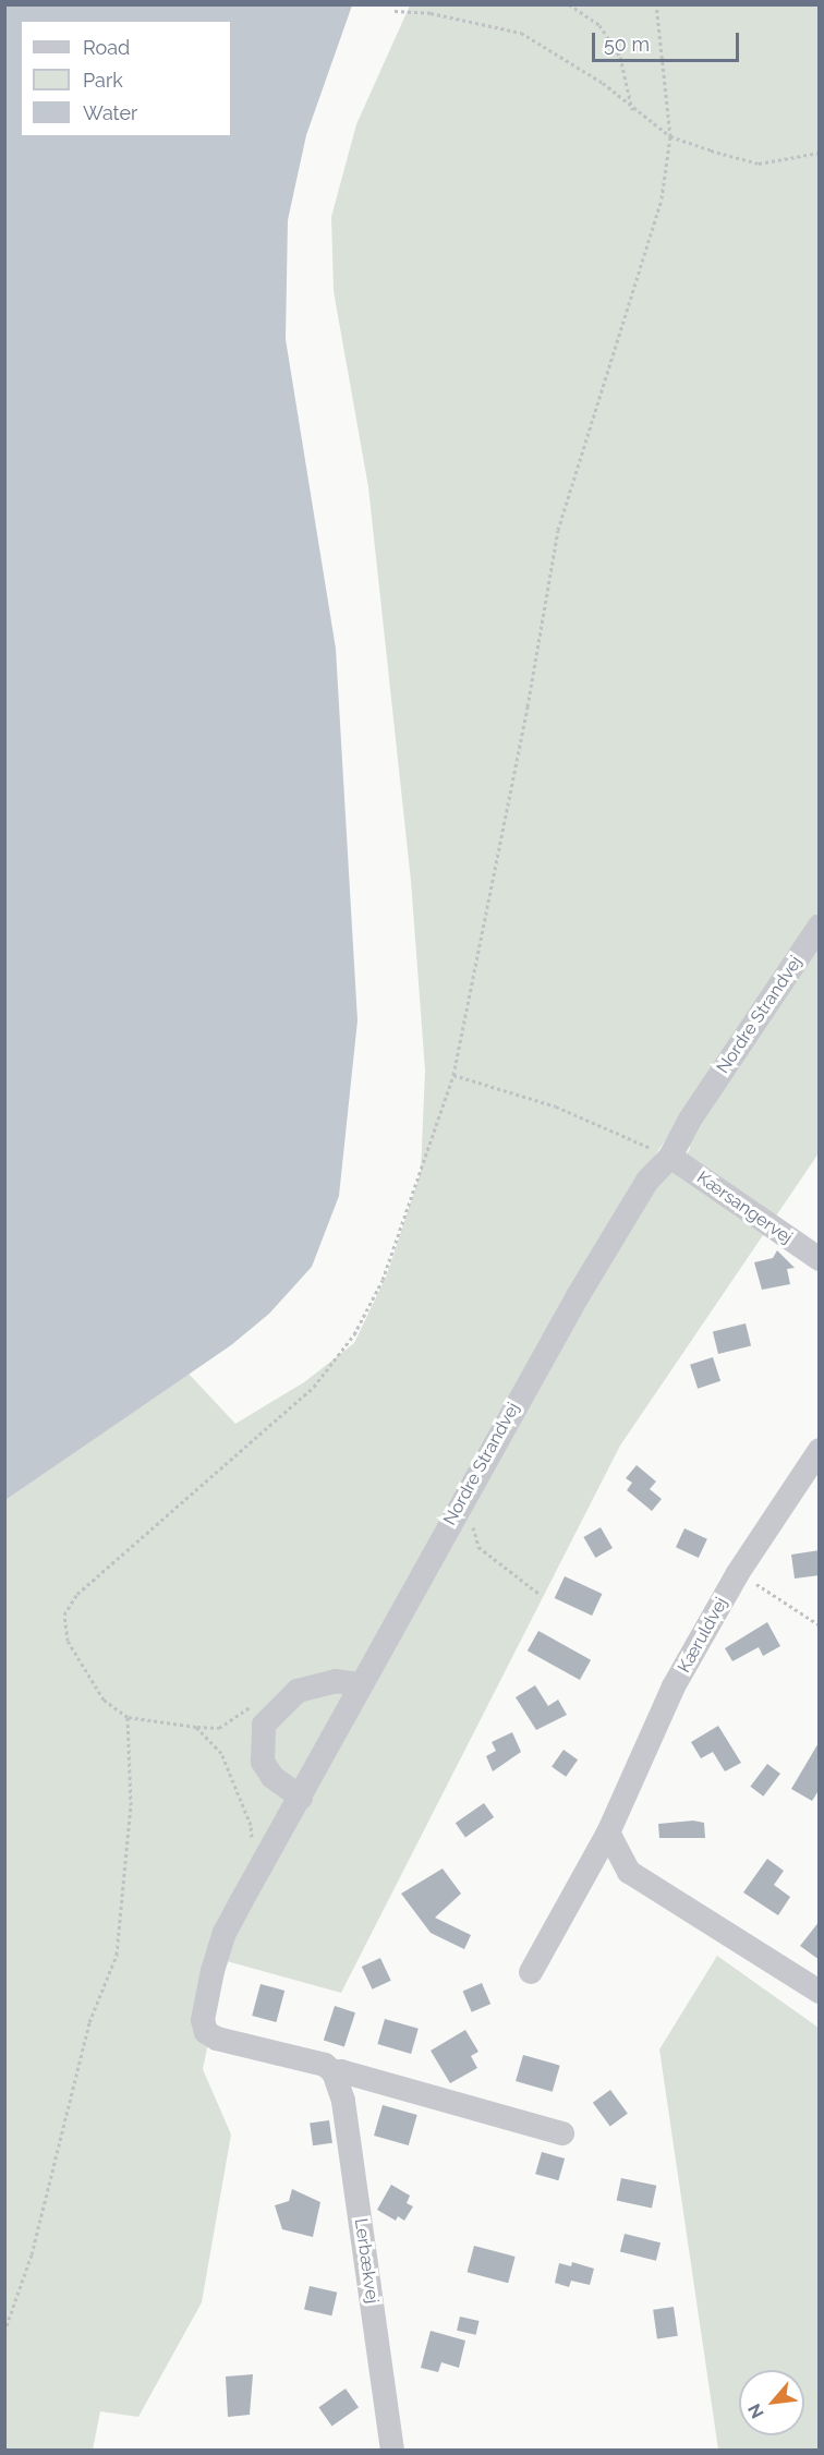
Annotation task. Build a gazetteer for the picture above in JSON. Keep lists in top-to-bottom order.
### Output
{
  "streets": {
    "street": [
      "Nordre Strandvej",
      "Kærsangervej",
      "Kæruldvej",
      "Lerbækvej"
    ]
  },
  "crossings": [
    ["Nordre Strandvej", "Kærsangervej"],
    ["Nordre Strandvej", "Lerbækvej"]
  ],
  "legend": ["Road", "Park", "Water"],
  "scale_bar": "50 m",
  "north": "bottom left"
}
